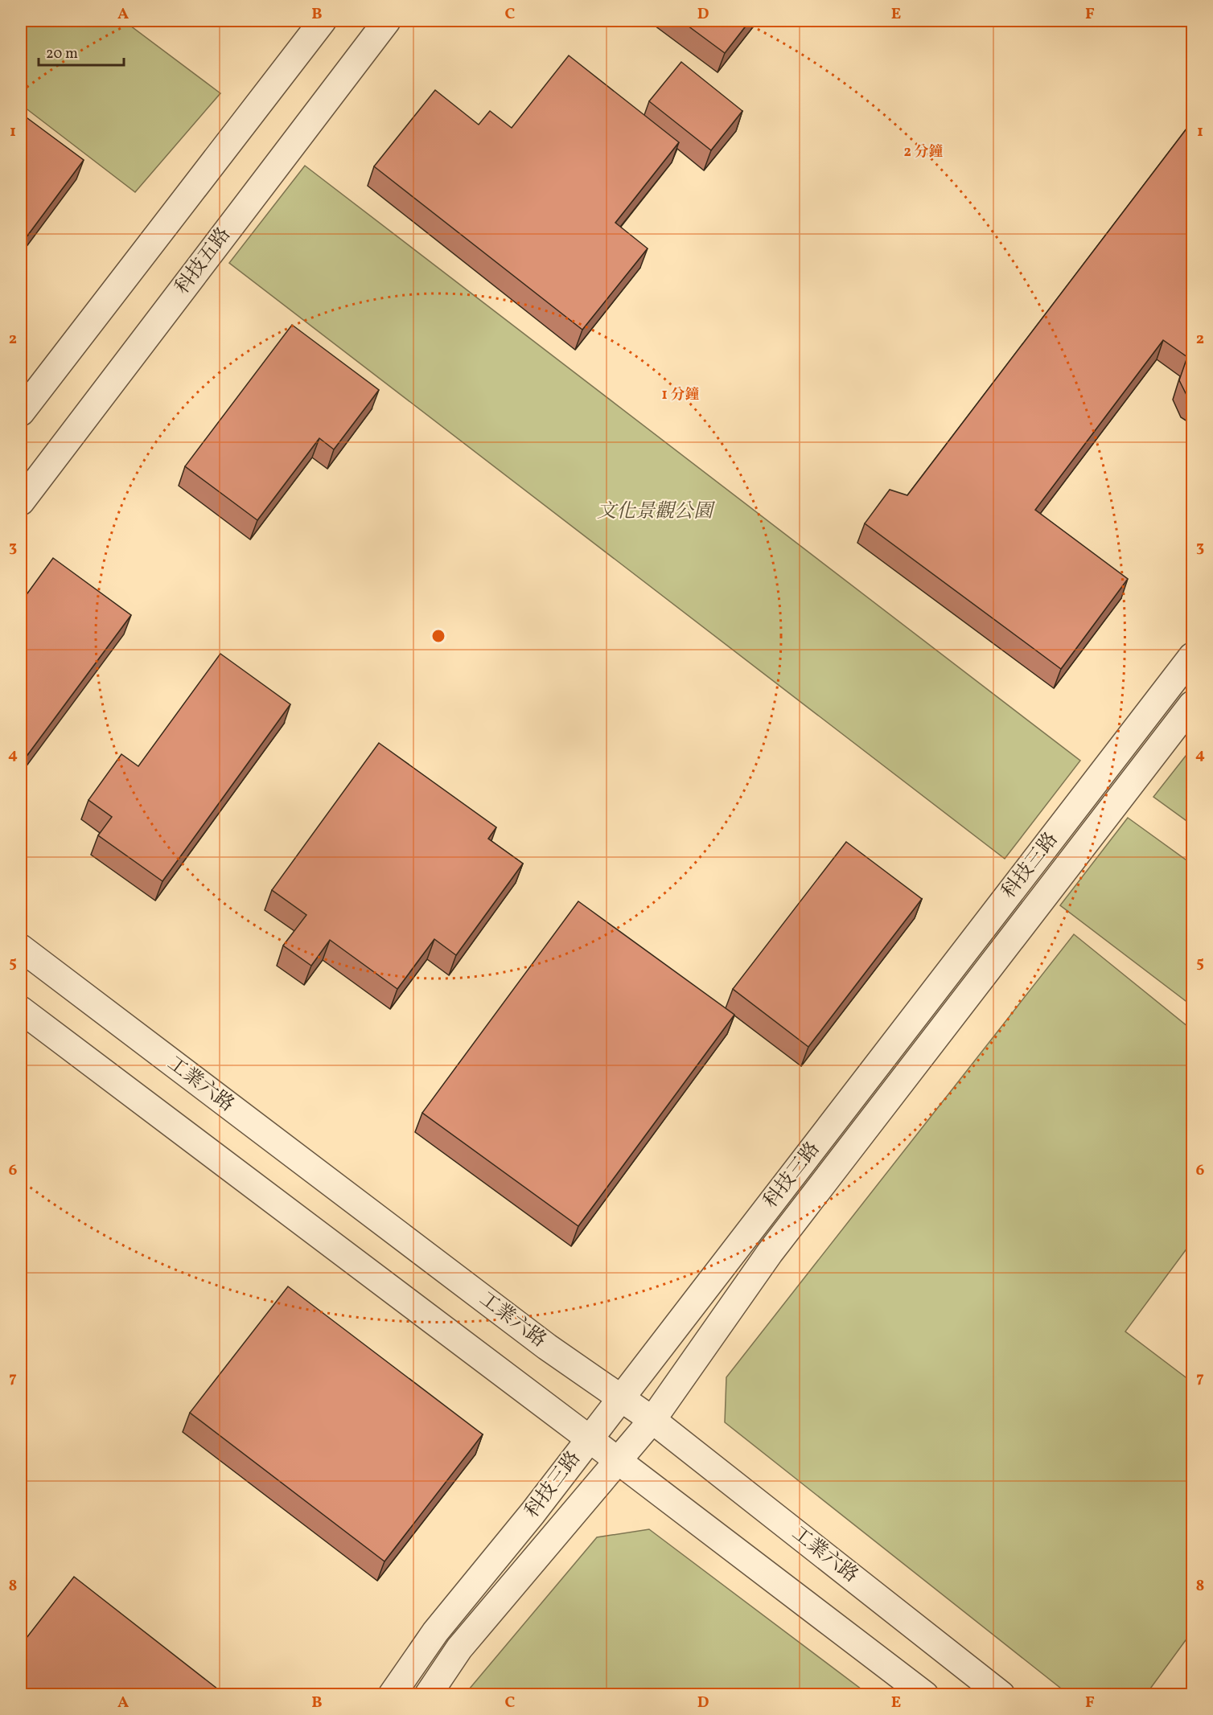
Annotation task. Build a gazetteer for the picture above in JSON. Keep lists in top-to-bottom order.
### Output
{
  "streets": {
    "street": ["科技五路", "科技三路", "工業六路"]
  },
  "crossings": [
    ["科技三路", "工業六路"]
  ],
  "parks": ["文化景觀公園"],
  "scale_bar": "20 m",
  "grid": {
    "columns": [
      "A",
      "B",
      "C",
      "D",
      "E",
      "F"
    ],
    "rows": [
      "1",
      "2",
      "3",
      "4",
      "5",
      "6",
      "7",
      "8"
    ]
  },
  "rings": ["2 分鐘", "1 分鐘"]
}
